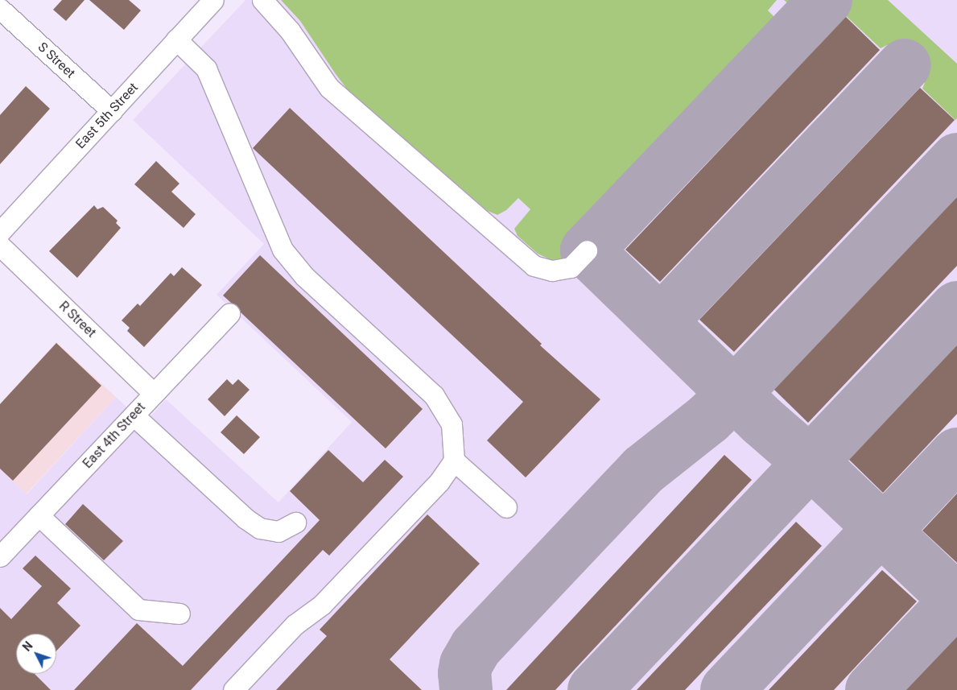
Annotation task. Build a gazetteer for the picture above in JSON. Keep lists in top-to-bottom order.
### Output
{
  "streets": {
    "street": [
      "S Street",
      "East 5th Street",
      "R Street",
      "East 4th Street"
    ]
  },
  "crossings": [
    ["S Street", "East 5th Street"],
    ["R Street", "East 4th Street"]
  ],
  "north": "top left"
}
